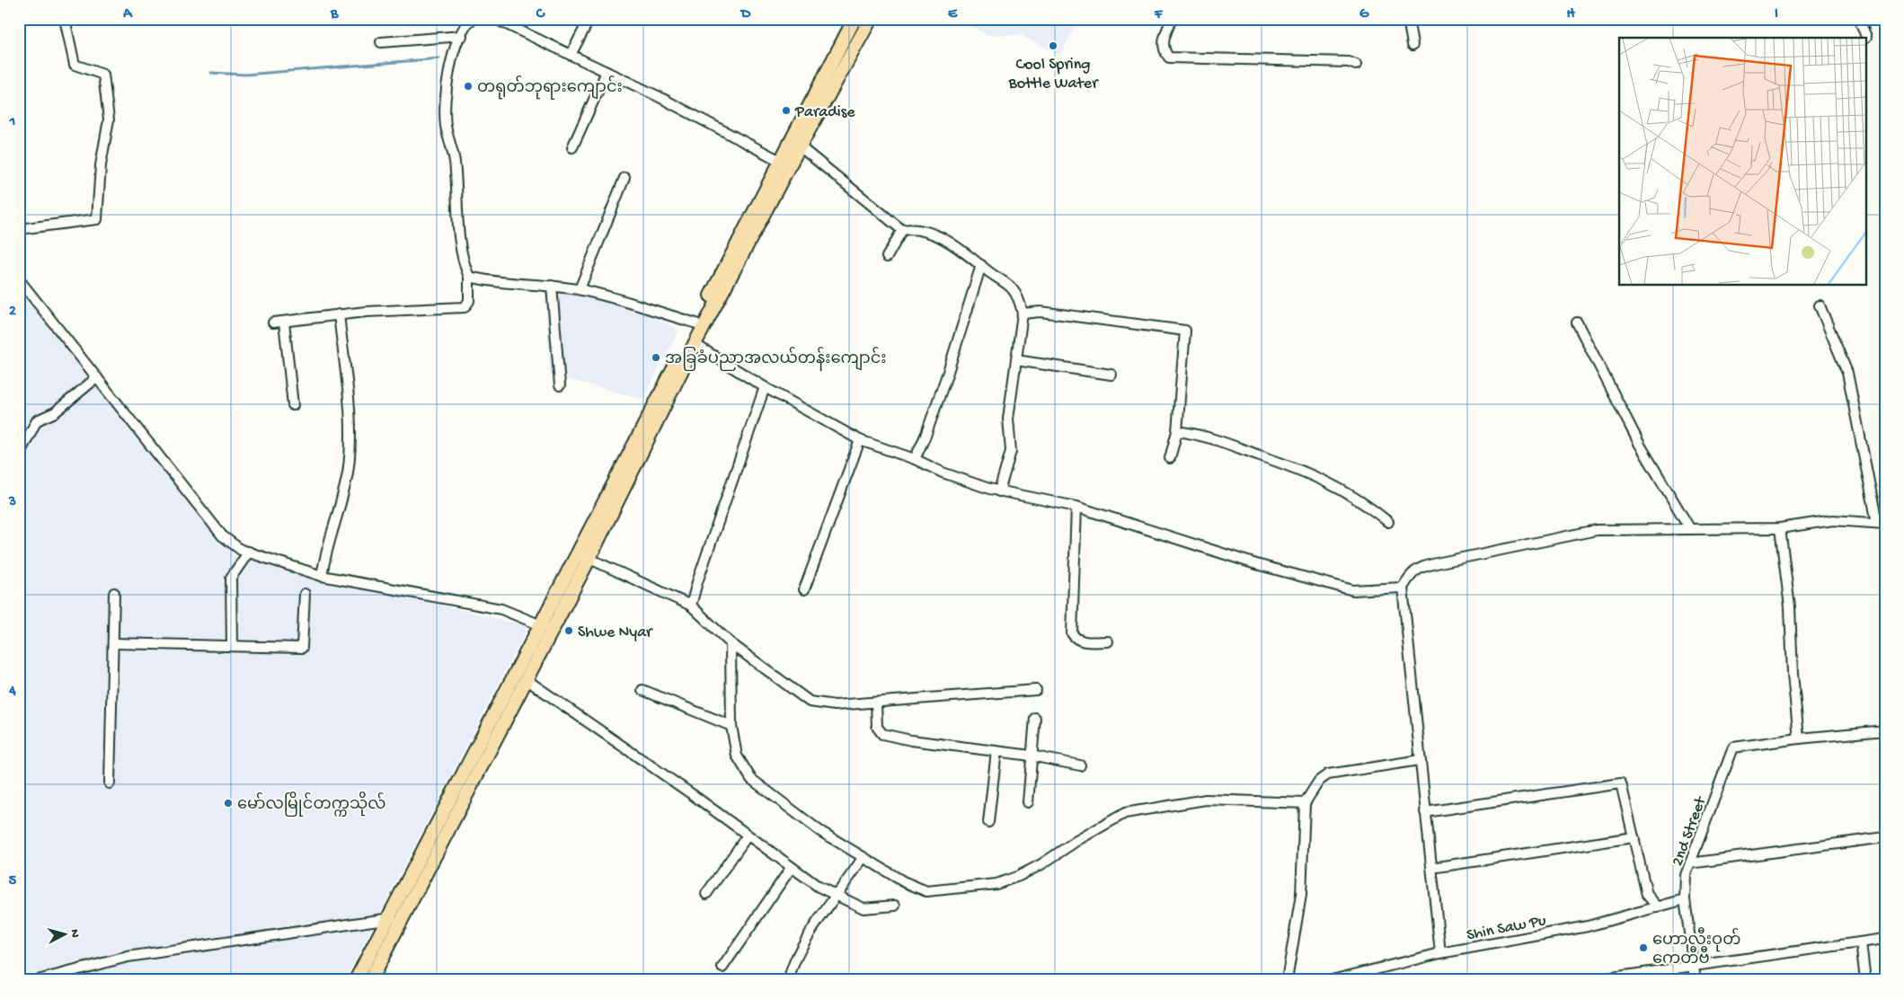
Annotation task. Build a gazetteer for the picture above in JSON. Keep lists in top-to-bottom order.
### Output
{
  "streets": {
    "street": ["2nd Street", "Shin Saw Pu"]
  },
  "crossings": [
    ["2nd Street", "Shin Saw Pu"]
  ],
  "places": [
    "Cool Spring Bottle Water",
    "တရုတ်ဘုရားကျောင်း",
    "Paradise",
    "အခြခံပညာအလယ်တန်းကျောင်း",
    "Shwe Nyar",
    "မော်လမြိုင်တက္ကသိုလ်",
    "ဟောလီးဝုတ် ကေတီဗီ"
  ],
  "north": "right",
  "grid": {
    "columns": [
      "A",
      "B",
      "C",
      "D",
      "E",
      "F",
      "G",
      "H",
      "I"
    ],
    "rows": [
      "1",
      "2",
      "3",
      "4",
      "5"
    ]
  }
}
